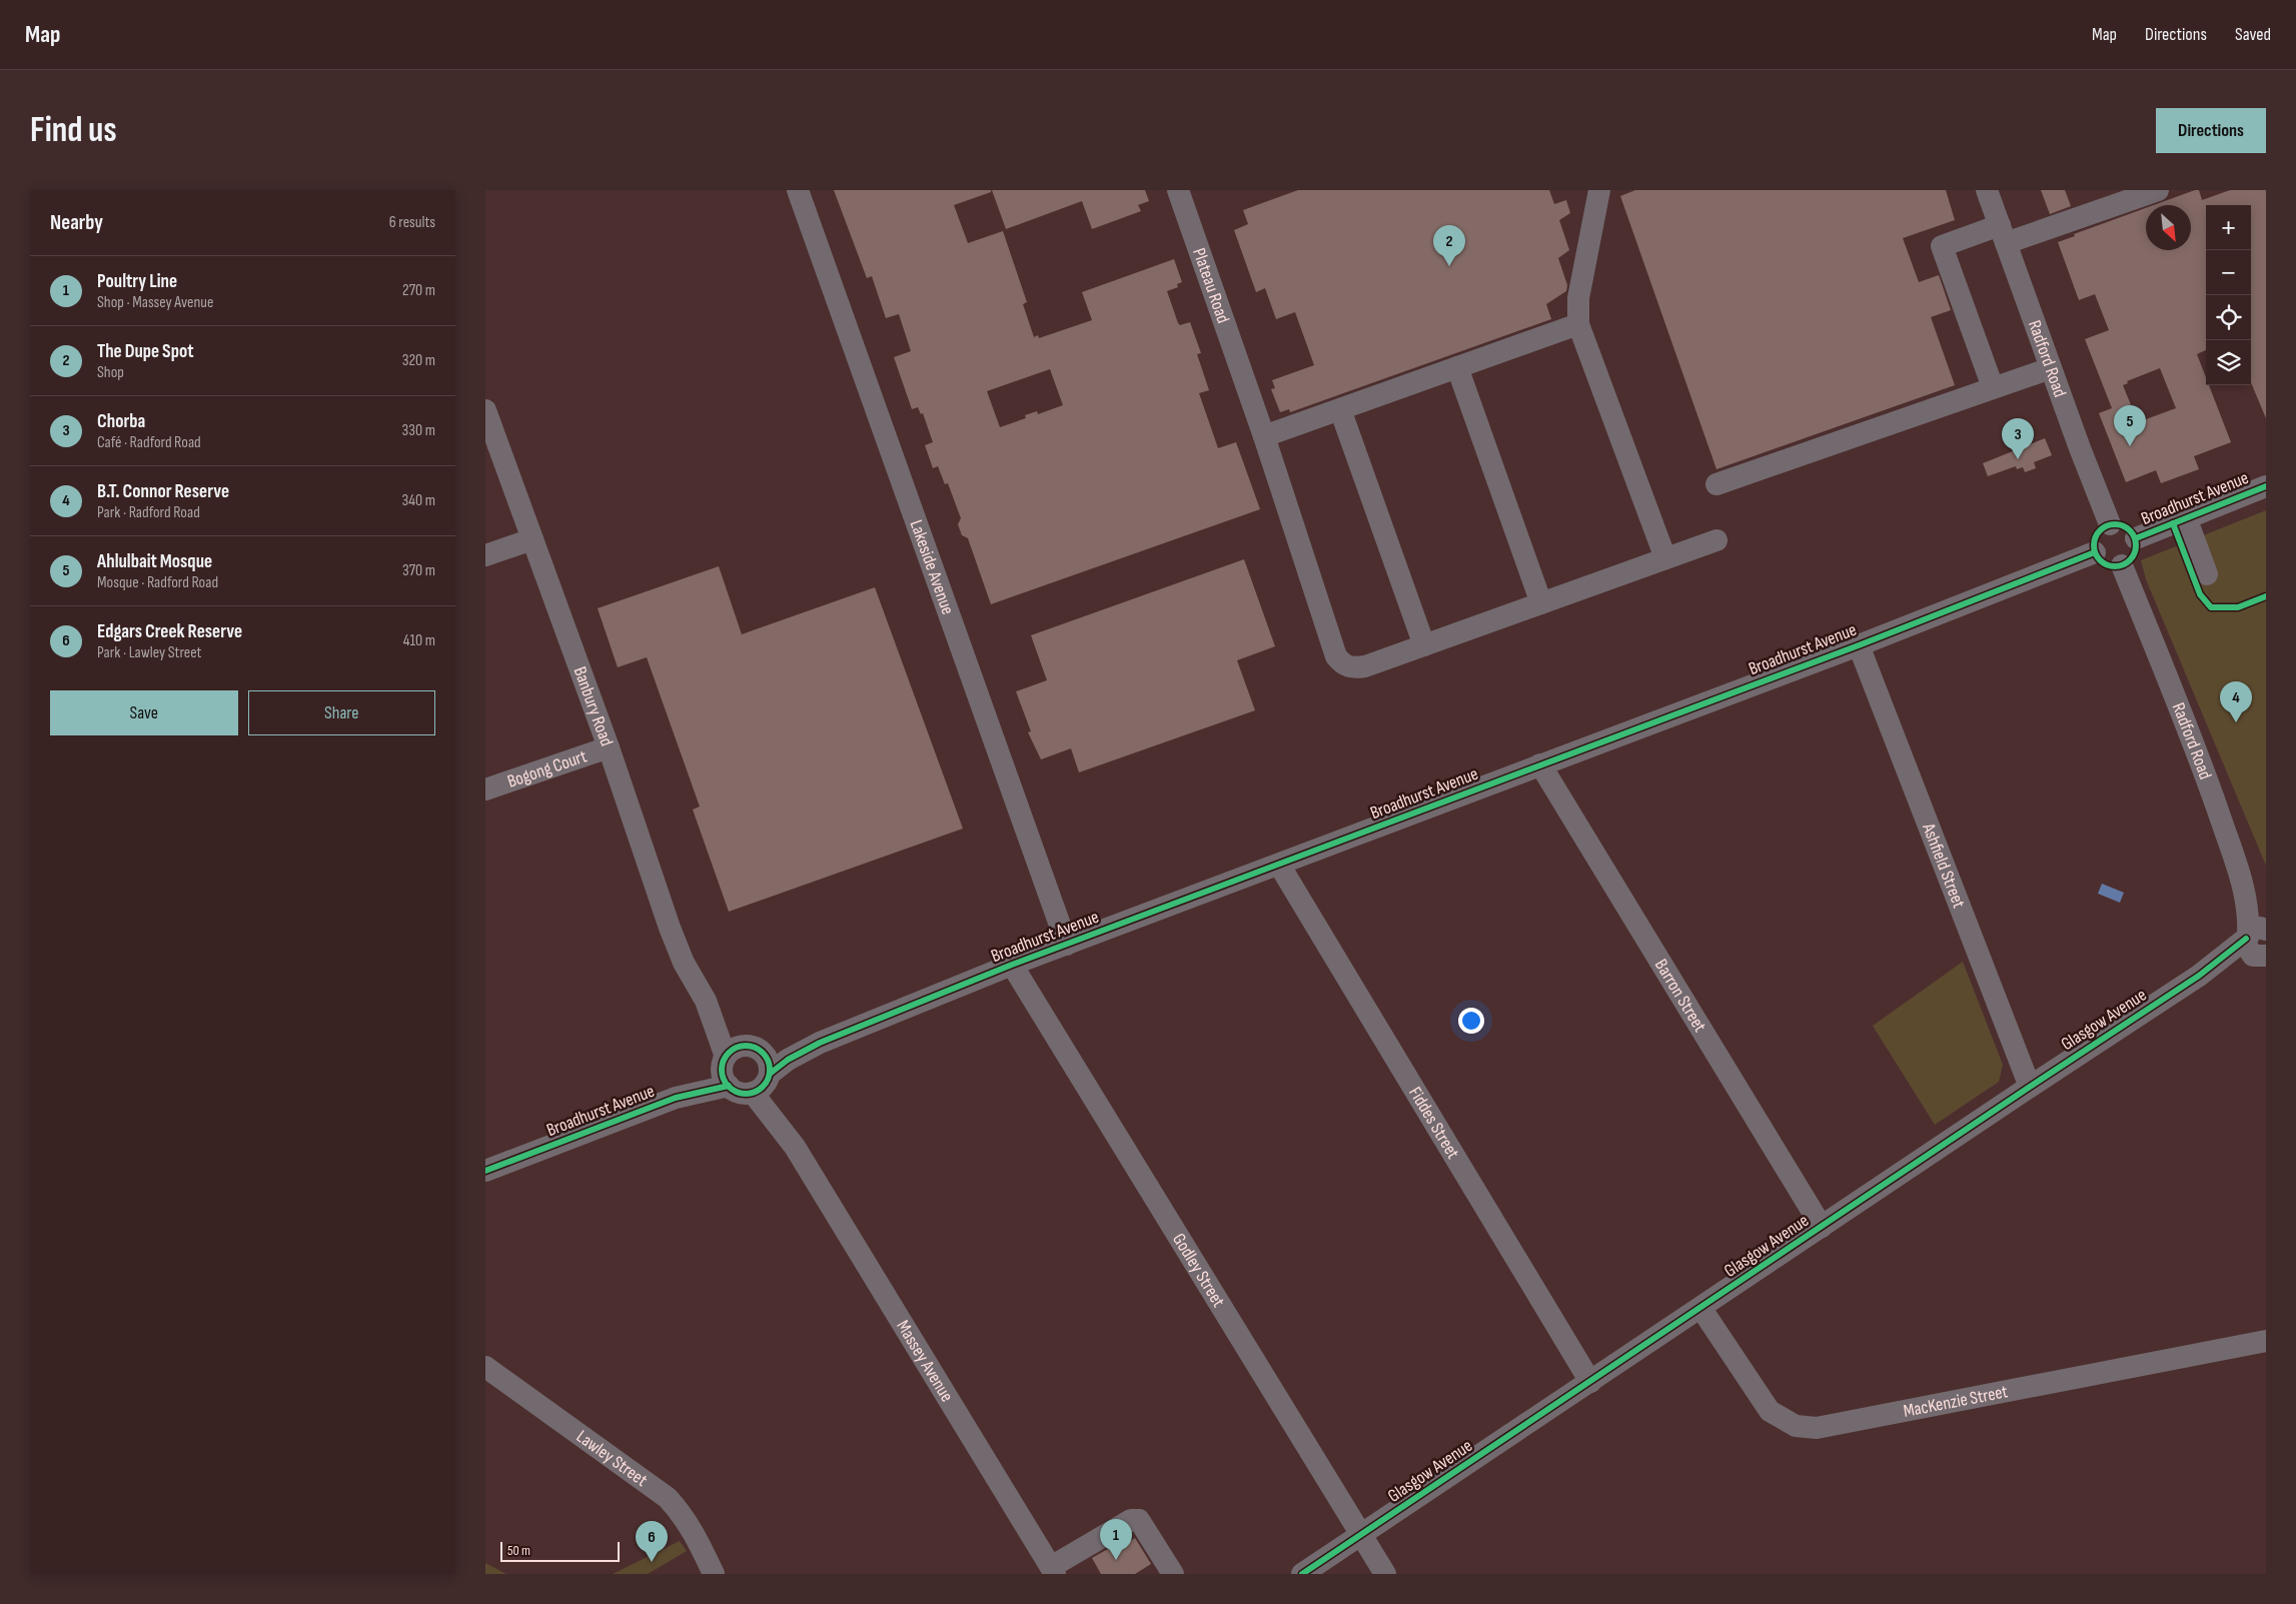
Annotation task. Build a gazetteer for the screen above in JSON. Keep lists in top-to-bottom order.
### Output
{
  "streets": {
    "street": [
      "Plateau Road",
      "Radford Road",
      "Broadhurst Avenue",
      "Lakeside Avenue",
      "Banbury Road",
      "Bogong Court",
      "Ashfield Street",
      "Barron Street",
      "Glasgow Avenue",
      "Fiddes Street",
      "Godley Street",
      "Massey Avenue",
      "MacKenzie Street",
      "Lawley Street"
    ]
  },
  "crossings": [
    ["Radford Road", "Broadhurst Avenue"],
    ["Radford Road", "Glasgow Avenue"],
    ["Broadhurst Avenue", "Lakeside Avenue"],
    ["Broadhurst Avenue", "Banbury Road"],
    ["Broadhurst Avenue", "Ashfield Street"],
    ["Broadhurst Avenue", "Barron Street"],
    ["Broadhurst Avenue", "Fiddes Street"],
    ["Broadhurst Avenue", "Godley Street"],
    ["Broadhurst Avenue", "Massey Avenue"],
    ["Banbury Road", "Bogong Court"],
    ["Banbury Road", "Massey Avenue"],
    ["Ashfield Street", "Glasgow Avenue"],
    ["Barron Street", "Glasgow Avenue"],
    ["Glasgow Avenue", "Fiddes Street"],
    ["Glasgow Avenue", "Godley Street"],
    ["Glasgow Avenue", "MacKenzie Street"]
  ],
  "scale_bar": "50 m",
  "north": "bottom right",
  "page": {
    "header": "Map",
    "nav": ["Map", "Directions", "Saved"],
    "buttons": [
      "Directions",
      ["Save", "Share"]
    ],
    "title": "Find us",
    "heading": ["Nearby", "6 results"],
    "map_buttons": ["+", "−"],
    "pins": [
      "2",
      "5",
      "3",
      "4",
      "1",
      "6"
    ],
    "list": [
      {
        "mark": "1",
        "name": "Poultry Line",
        "note": "Shop · Massey Avenue",
        "value": "270 m"
      },
      {
        "mark": "2",
        "name": "The Dupe Spot",
        "note": "Shop",
        "value": "320 m"
      },
      {
        "mark": "3",
        "name": "Chorba",
        "note": "Café · Radford Road",
        "value": "330 m"
      },
      {
        "mark": "4",
        "name": "B.T. Connor Reserve",
        "note": "Park · Radford Road",
        "value": "340 m"
      },
      {
        "mark": "5",
        "name": "Ahlulbait Mosque",
        "note": "Mosque · Radford Road",
        "value": "370 m"
      },
      {
        "mark": "6",
        "name": "Edgars Creek Reserve",
        "note": "Park · Lawley Street",
        "value": "410 m"
      }
    ],
    "scale": "50 m"
  }
}
